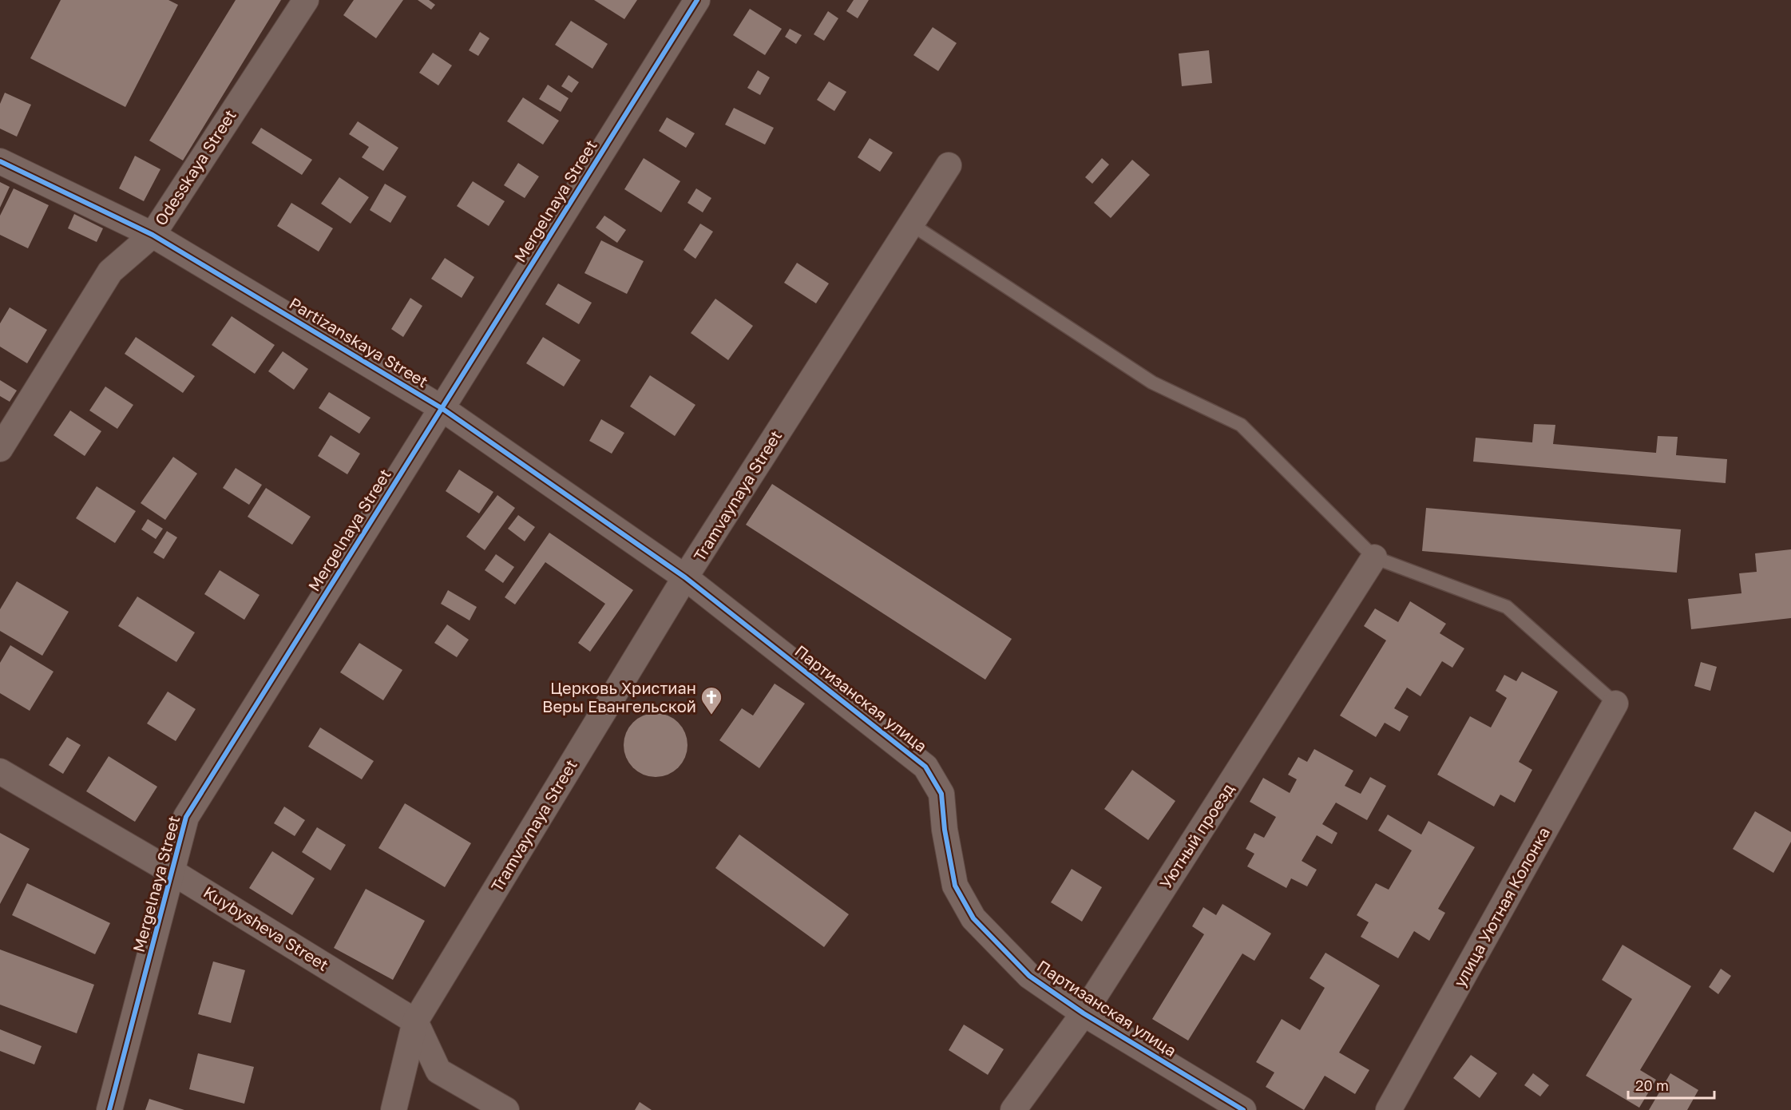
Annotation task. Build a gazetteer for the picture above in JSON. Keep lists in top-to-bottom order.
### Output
{
  "streets": {
    "street": [
      "Odesskaya Street",
      "Mergelnaya Street",
      "Partizanskaya Street",
      "Tramvaynaya Street",
      "Партизанская улица",
      "Уютный проезд",
      "улица Уютная Колонка",
      "Kuybysheva Street"
    ]
  },
  "crossings": [
    ["Odesskaya Street", "Partizanskaya Street"],
    ["Mergelnaya Street", "Partizanskaya Street"],
    ["Mergelnaya Street", "Kuybysheva Street"],
    ["Partizanskaya Street", "Tramvaynaya Street"],
    ["Partizanskaya Street", "Партизанская улица"],
    ["Tramvaynaya Street", "Партизанская улица"],
    ["Tramvaynaya Street", "Kuybysheva Street"],
    ["Партизанская улица", "Уютный проезд"]
  ],
  "places": {
    "church": ["Церковь Христиан Веры Евангельской"]
  },
  "scale_bar": "20 m"
}
